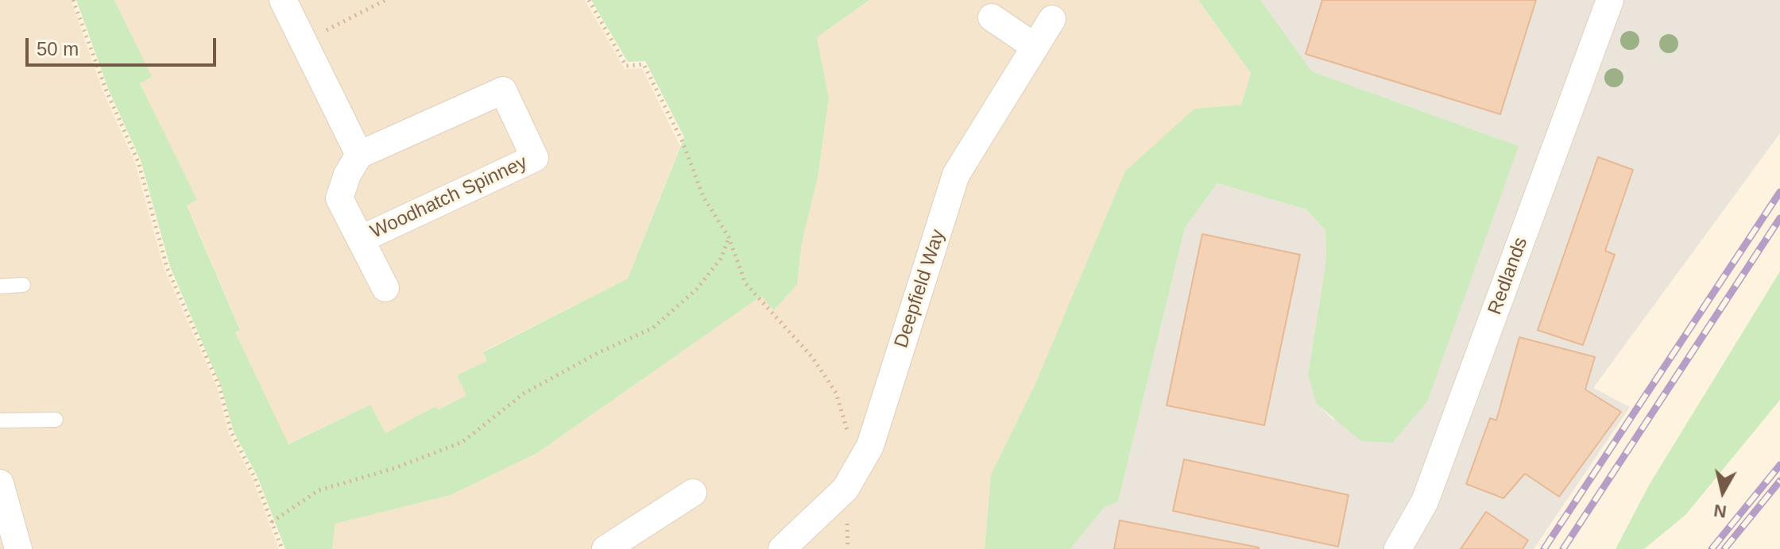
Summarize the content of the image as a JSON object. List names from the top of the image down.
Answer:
{
  "streets": {
    "street": ["Woodhatch Spinney", "Redlands", "Deepfield Way"]
  },
  "scale_bar": "50 m",
  "north": "bottom"
}
